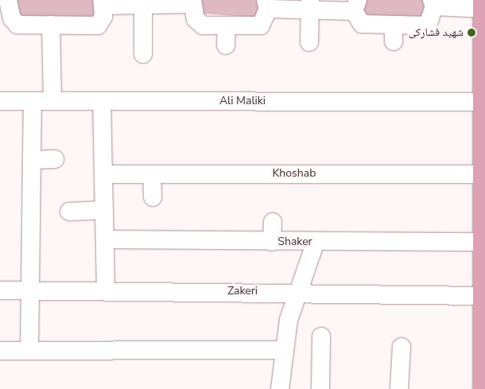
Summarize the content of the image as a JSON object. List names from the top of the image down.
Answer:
{
  "streets": {
    "street": [
      "Ali Maliki",
      "Khoshab",
      "Shaker",
      "Zakeri"
    ]
  },
  "places": ["شهید فشارکی"]
}
